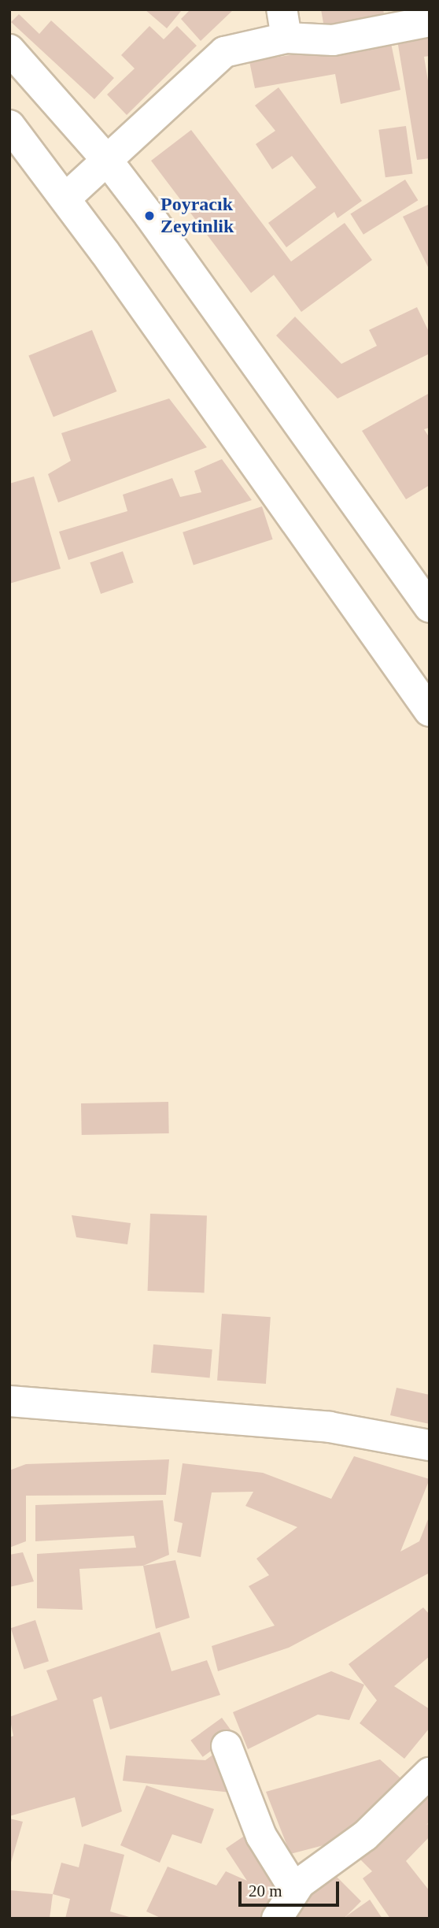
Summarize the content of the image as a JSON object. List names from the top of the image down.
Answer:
{
  "places": ["Poyracık Zeytinlik"],
  "scale_bar": "20 m"
}
